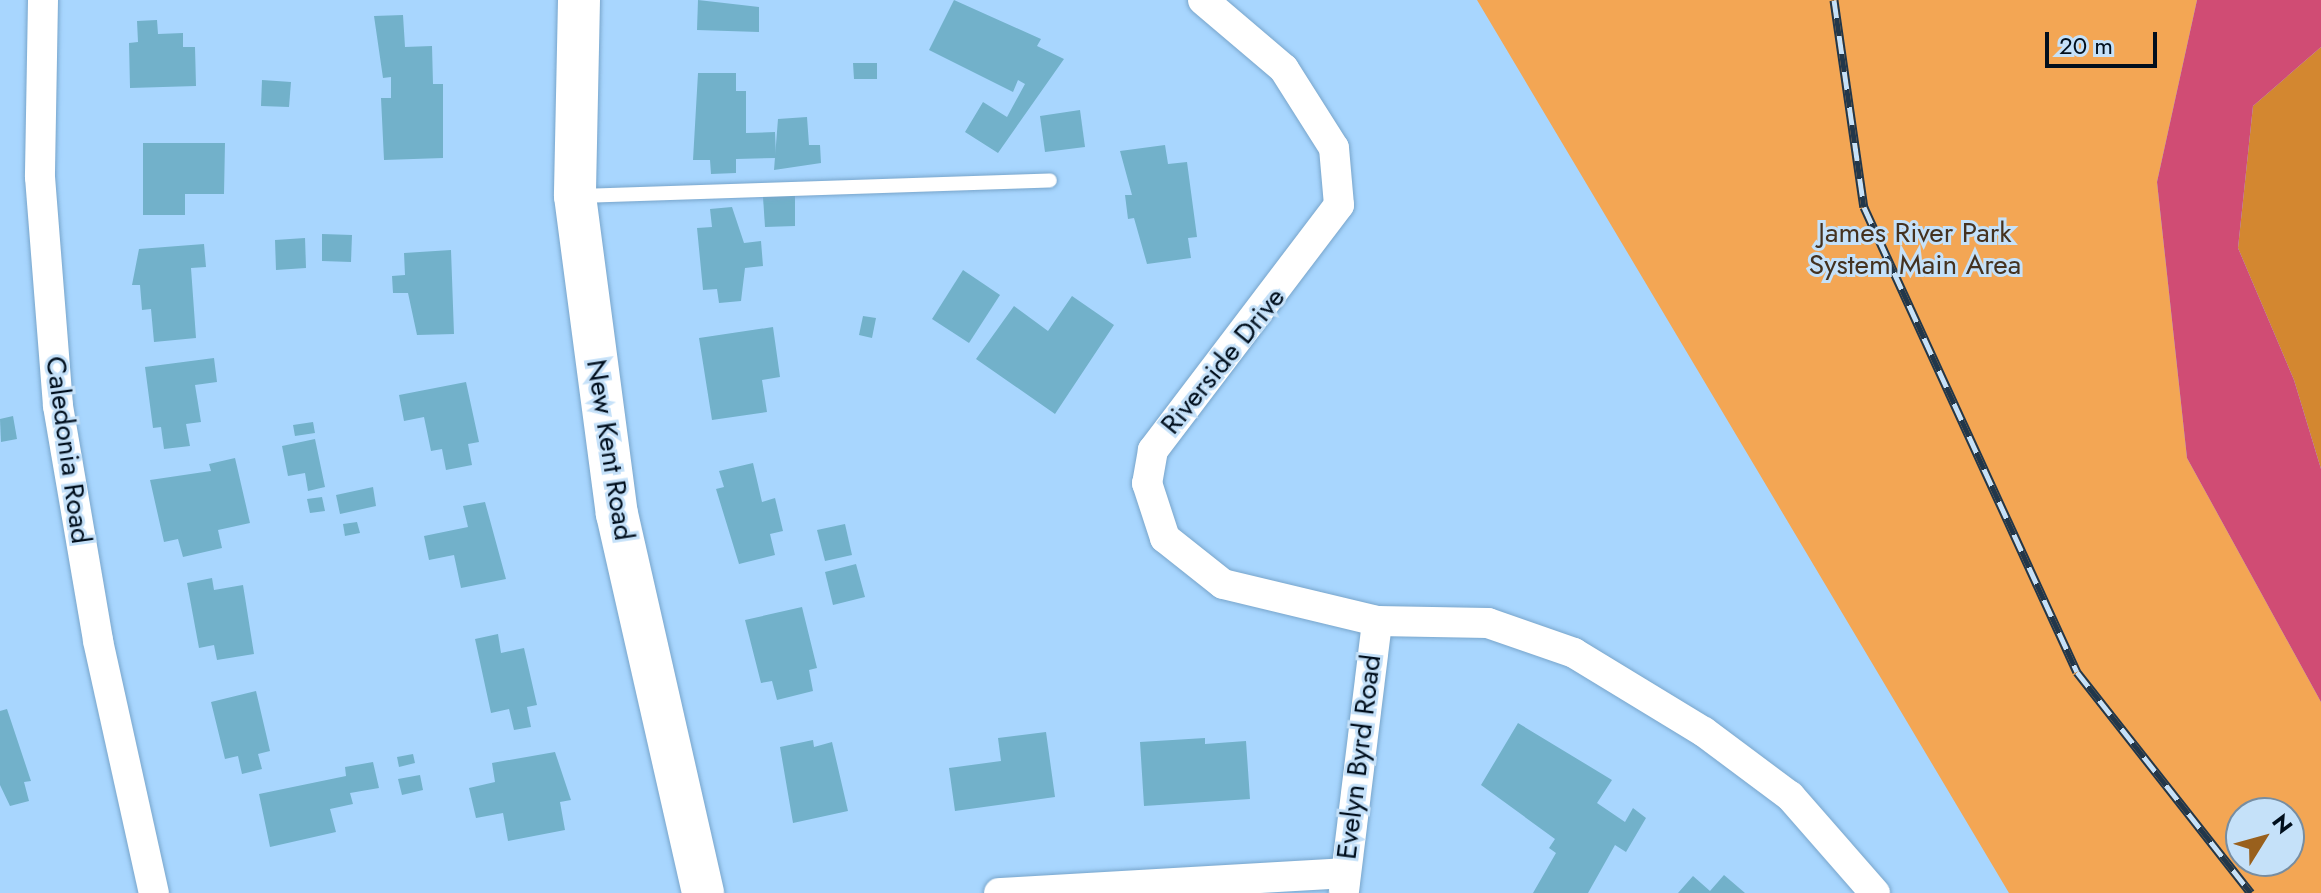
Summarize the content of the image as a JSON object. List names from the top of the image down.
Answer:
{
  "streets": {
    "street": [
      "Riverside Drive",
      "Caledonia Road",
      "New Kent Road",
      "Evelyn Byrd Road"
    ]
  },
  "crossings": [
    ["Riverside Drive", "Evelyn Byrd Road"]
  ],
  "parks": ["James River Park System Main Area"],
  "scale_bar": "20 m",
  "north": "top right"
}
